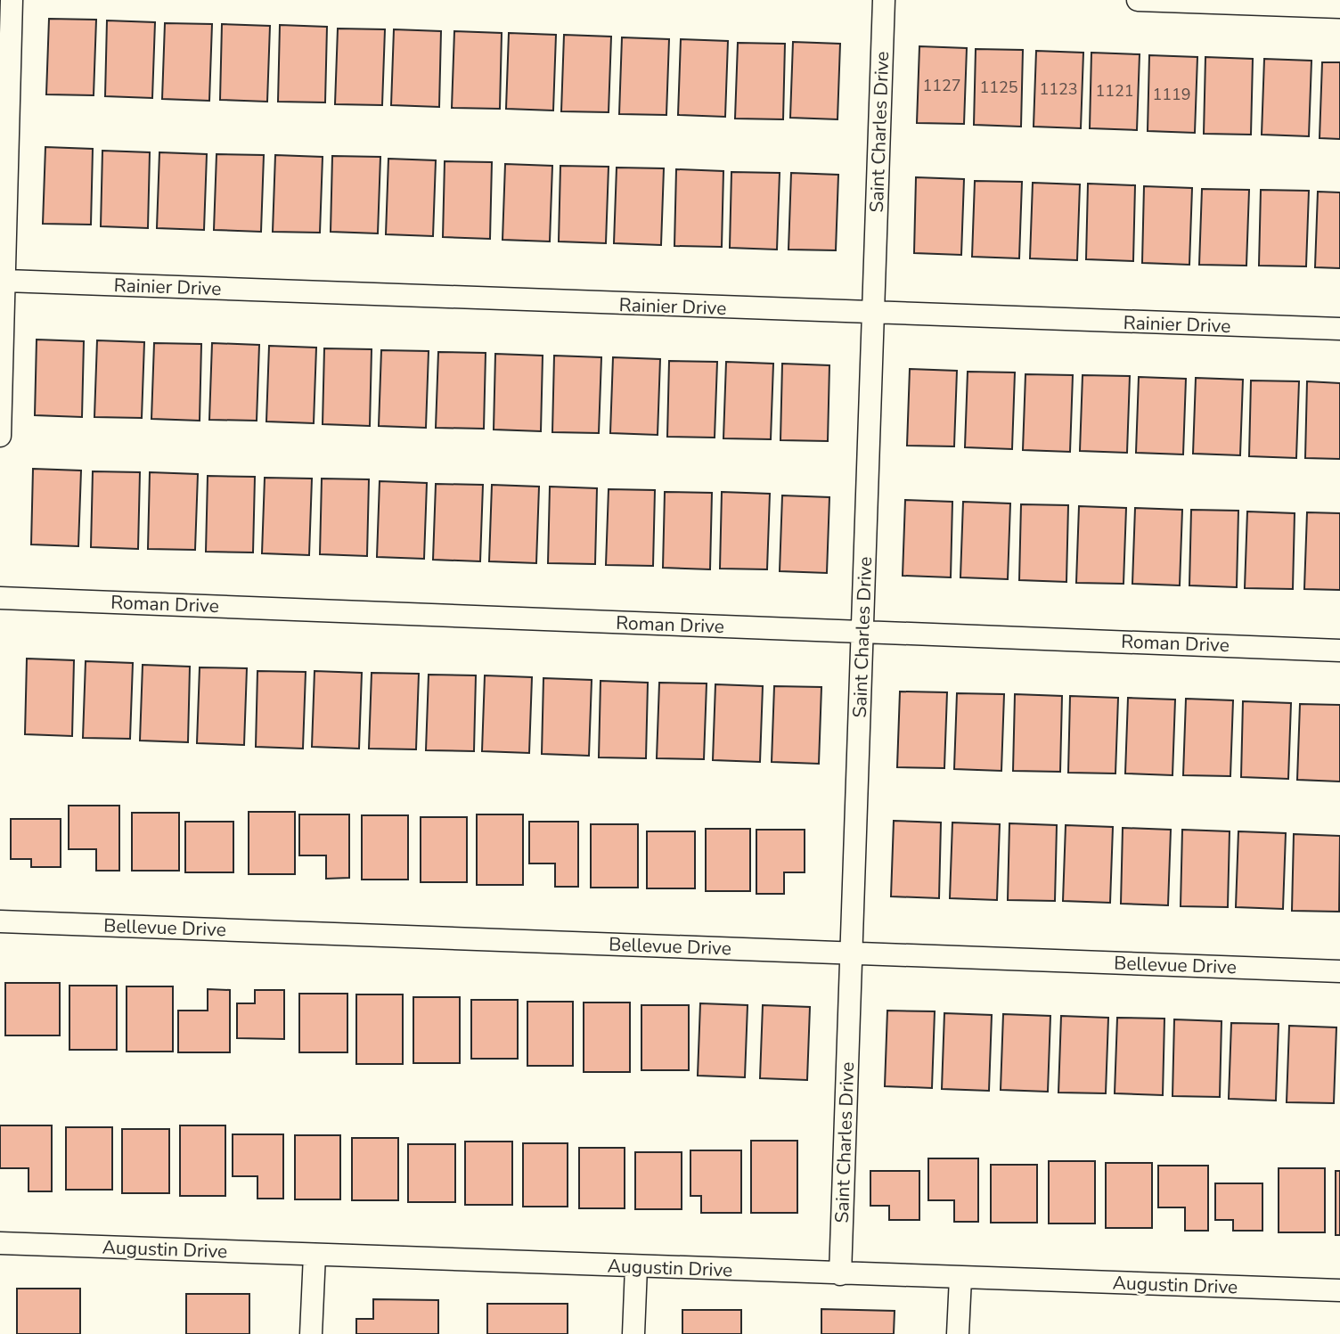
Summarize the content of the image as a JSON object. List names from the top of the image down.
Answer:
{
  "streets": {
    "street": [
      "Saint Charles Drive",
      "Rainier Drive",
      "Roman Drive",
      "Bellevue Drive",
      "Augustin Drive"
    ]
  },
  "crossings": [
    ["Saint Charles Drive", "Rainier Drive"],
    ["Saint Charles Drive", "Roman Drive"],
    ["Saint Charles Drive", "Bellevue Drive"],
    ["Saint Charles Drive", "Augustin Drive"]
  ],
  "house_numbers": [
    "1127",
    "1125",
    "1123",
    "1121",
    "1119"
  ]
}
